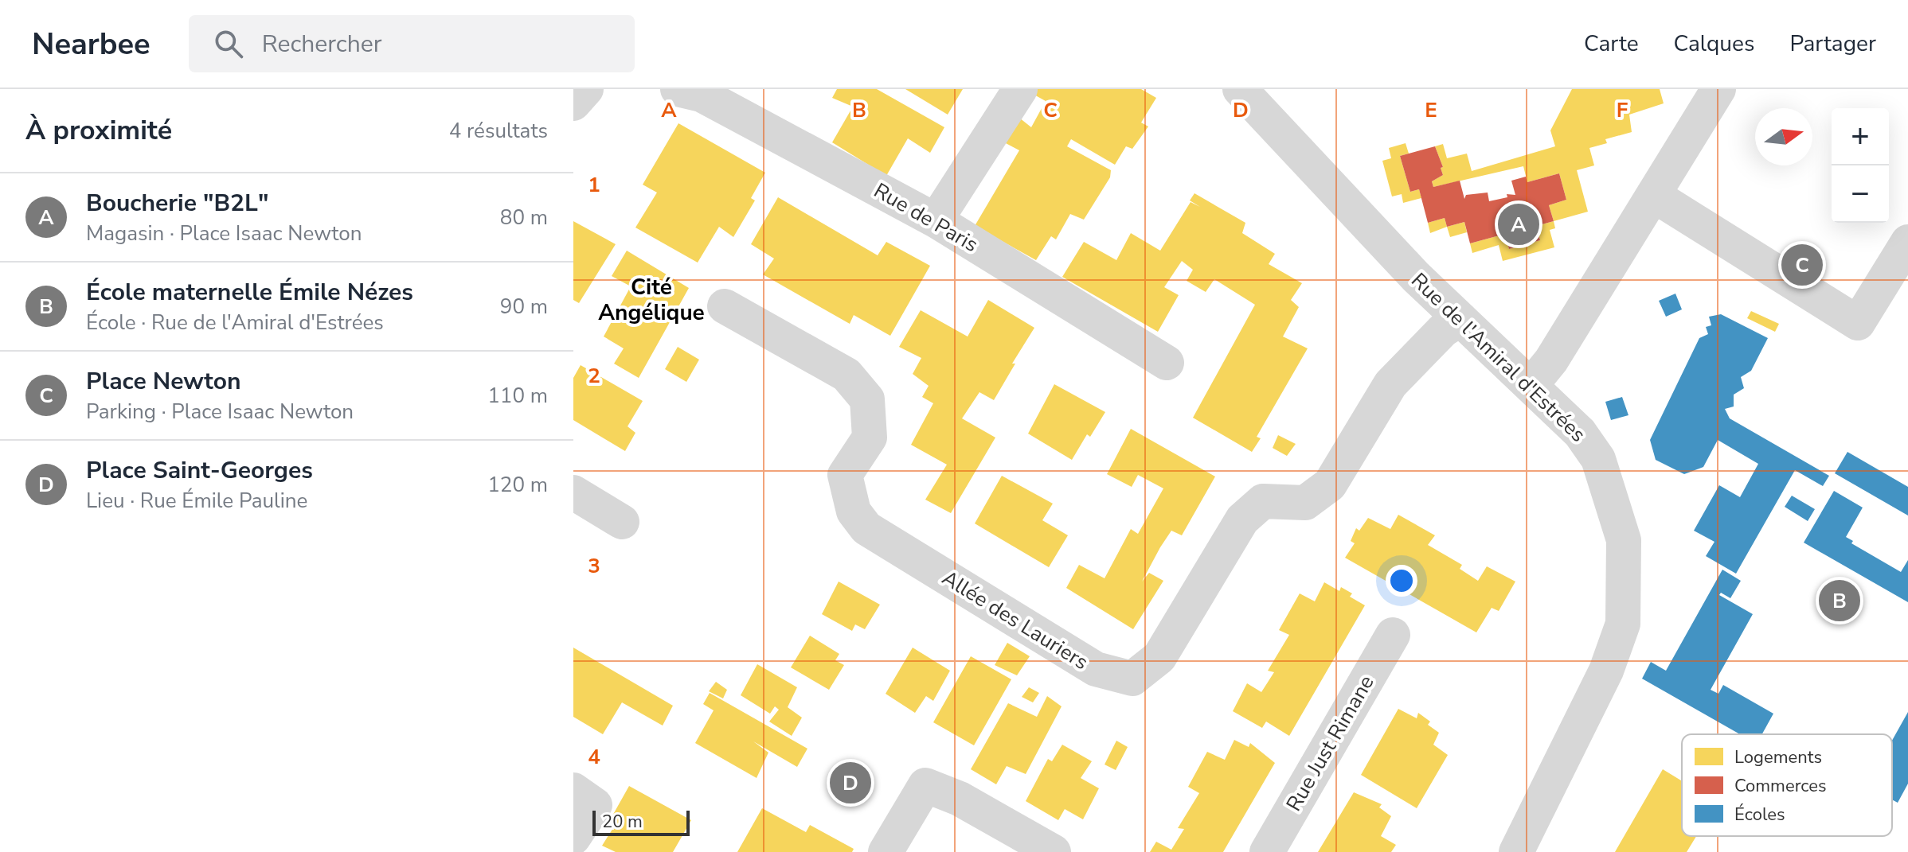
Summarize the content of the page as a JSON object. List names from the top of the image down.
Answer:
{
  "streets": {
    "street": [
      "Rue de Paris",
      "Rue de l'Amiral d'Estrées",
      "Allée des Lauriers",
      "Rue Just Rimane"
    ]
  },
  "crossings": [
    ["Rue de l'Amiral d'Estrées", "Allée des Lauriers"]
  ],
  "districts": ["Cité Angélique"],
  "legend": ["Logements", "Commerces", "Écoles"],
  "scale_bar": "20 m",
  "north": "right",
  "page": {
    "header": "Nearbee",
    "search": "Rechercher",
    "nav": ["Carte", "Calques", "Partager"],
    "heading": ["À proximité", "4 résultats"],
    "map_buttons": ["+", "−"],
    "list": [
      {
        "mark": "A",
        "name": "Boucherie \"B2L\"",
        "note": "Magasin · Place Isaac Newton",
        "value": "80 m"
      },
      {
        "mark": "B",
        "name": "École maternelle Émile Nézes",
        "note": "École · Rue de l'Amiral d'Estrées",
        "value": "90 m"
      },
      {
        "mark": "C",
        "name": "Place Newton",
        "note": "Parking · Place Isaac Newton",
        "value": "110 m"
      },
      {
        "mark": "D",
        "name": "Place Saint-Georges",
        "note": "Lieu · Rue Émile Pauline",
        "value": "120 m"
      }
    ],
    "pins": [
      "A",
      "C",
      "B",
      "D"
    ],
    "scale": "20 m"
  },
  "grid": {
    "columns": [
      "A",
      "B",
      "C",
      "D",
      "E",
      "F"
    ],
    "rows": [
      "1",
      "2",
      "3",
      "4"
    ]
  }
}
